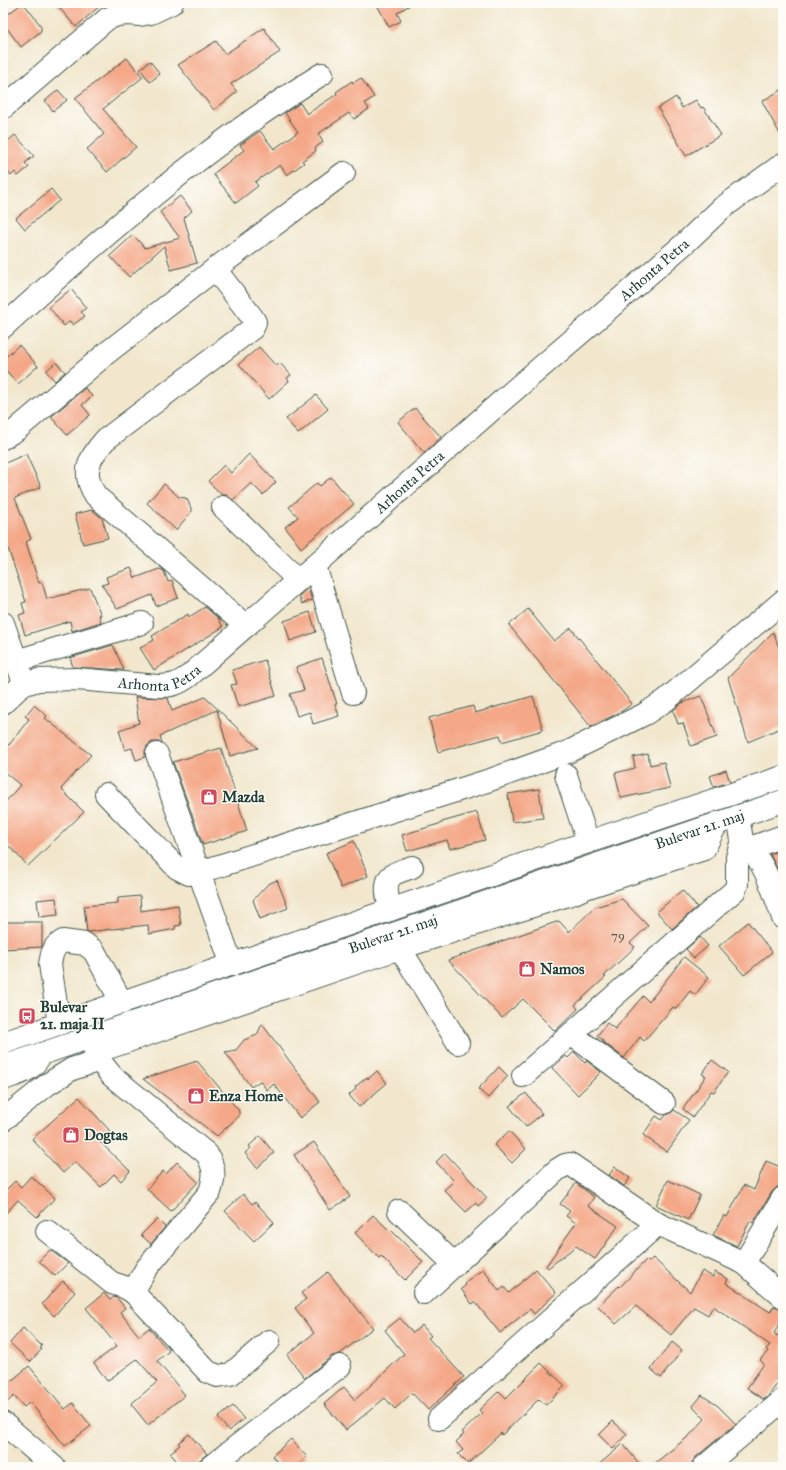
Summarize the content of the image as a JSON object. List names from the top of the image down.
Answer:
{
  "streets": {
    "street": ["Arhonta Petra", "Bulevar 21. maj"]
  },
  "places": {
    "shop": [
      "Mazda",
      "Namos",
      "Enza Home",
      "Dogtas"
    ],
    "bus stop": ["Bulevar 21. maja II"]
  },
  "house_numbers": ["79"]
}
